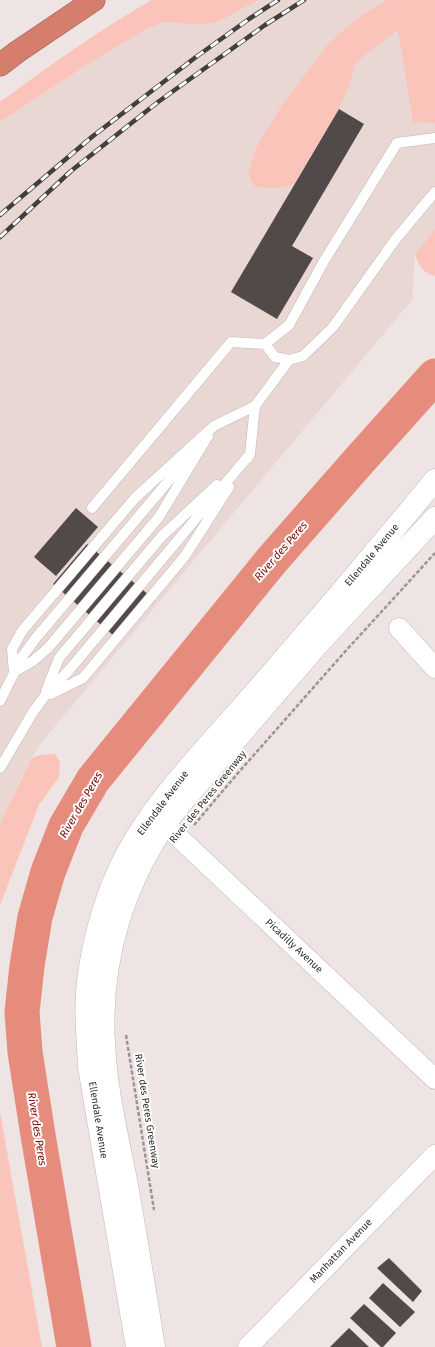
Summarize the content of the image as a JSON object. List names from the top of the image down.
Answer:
{
  "streets": {
    "main road": ["Ellendale Avenue"],
    "street": ["Picadilly Avenue", "Manhattan Avenue"],
    "path": ["River des Peres Greenway"]
  },
  "crossings": [
    ["Ellendale Avenue", "Picadilly Avenue"],
    ["River des Peres Greenway", "Picadilly Avenue"]
  ],
  "water": ["River des Peres"]
}
